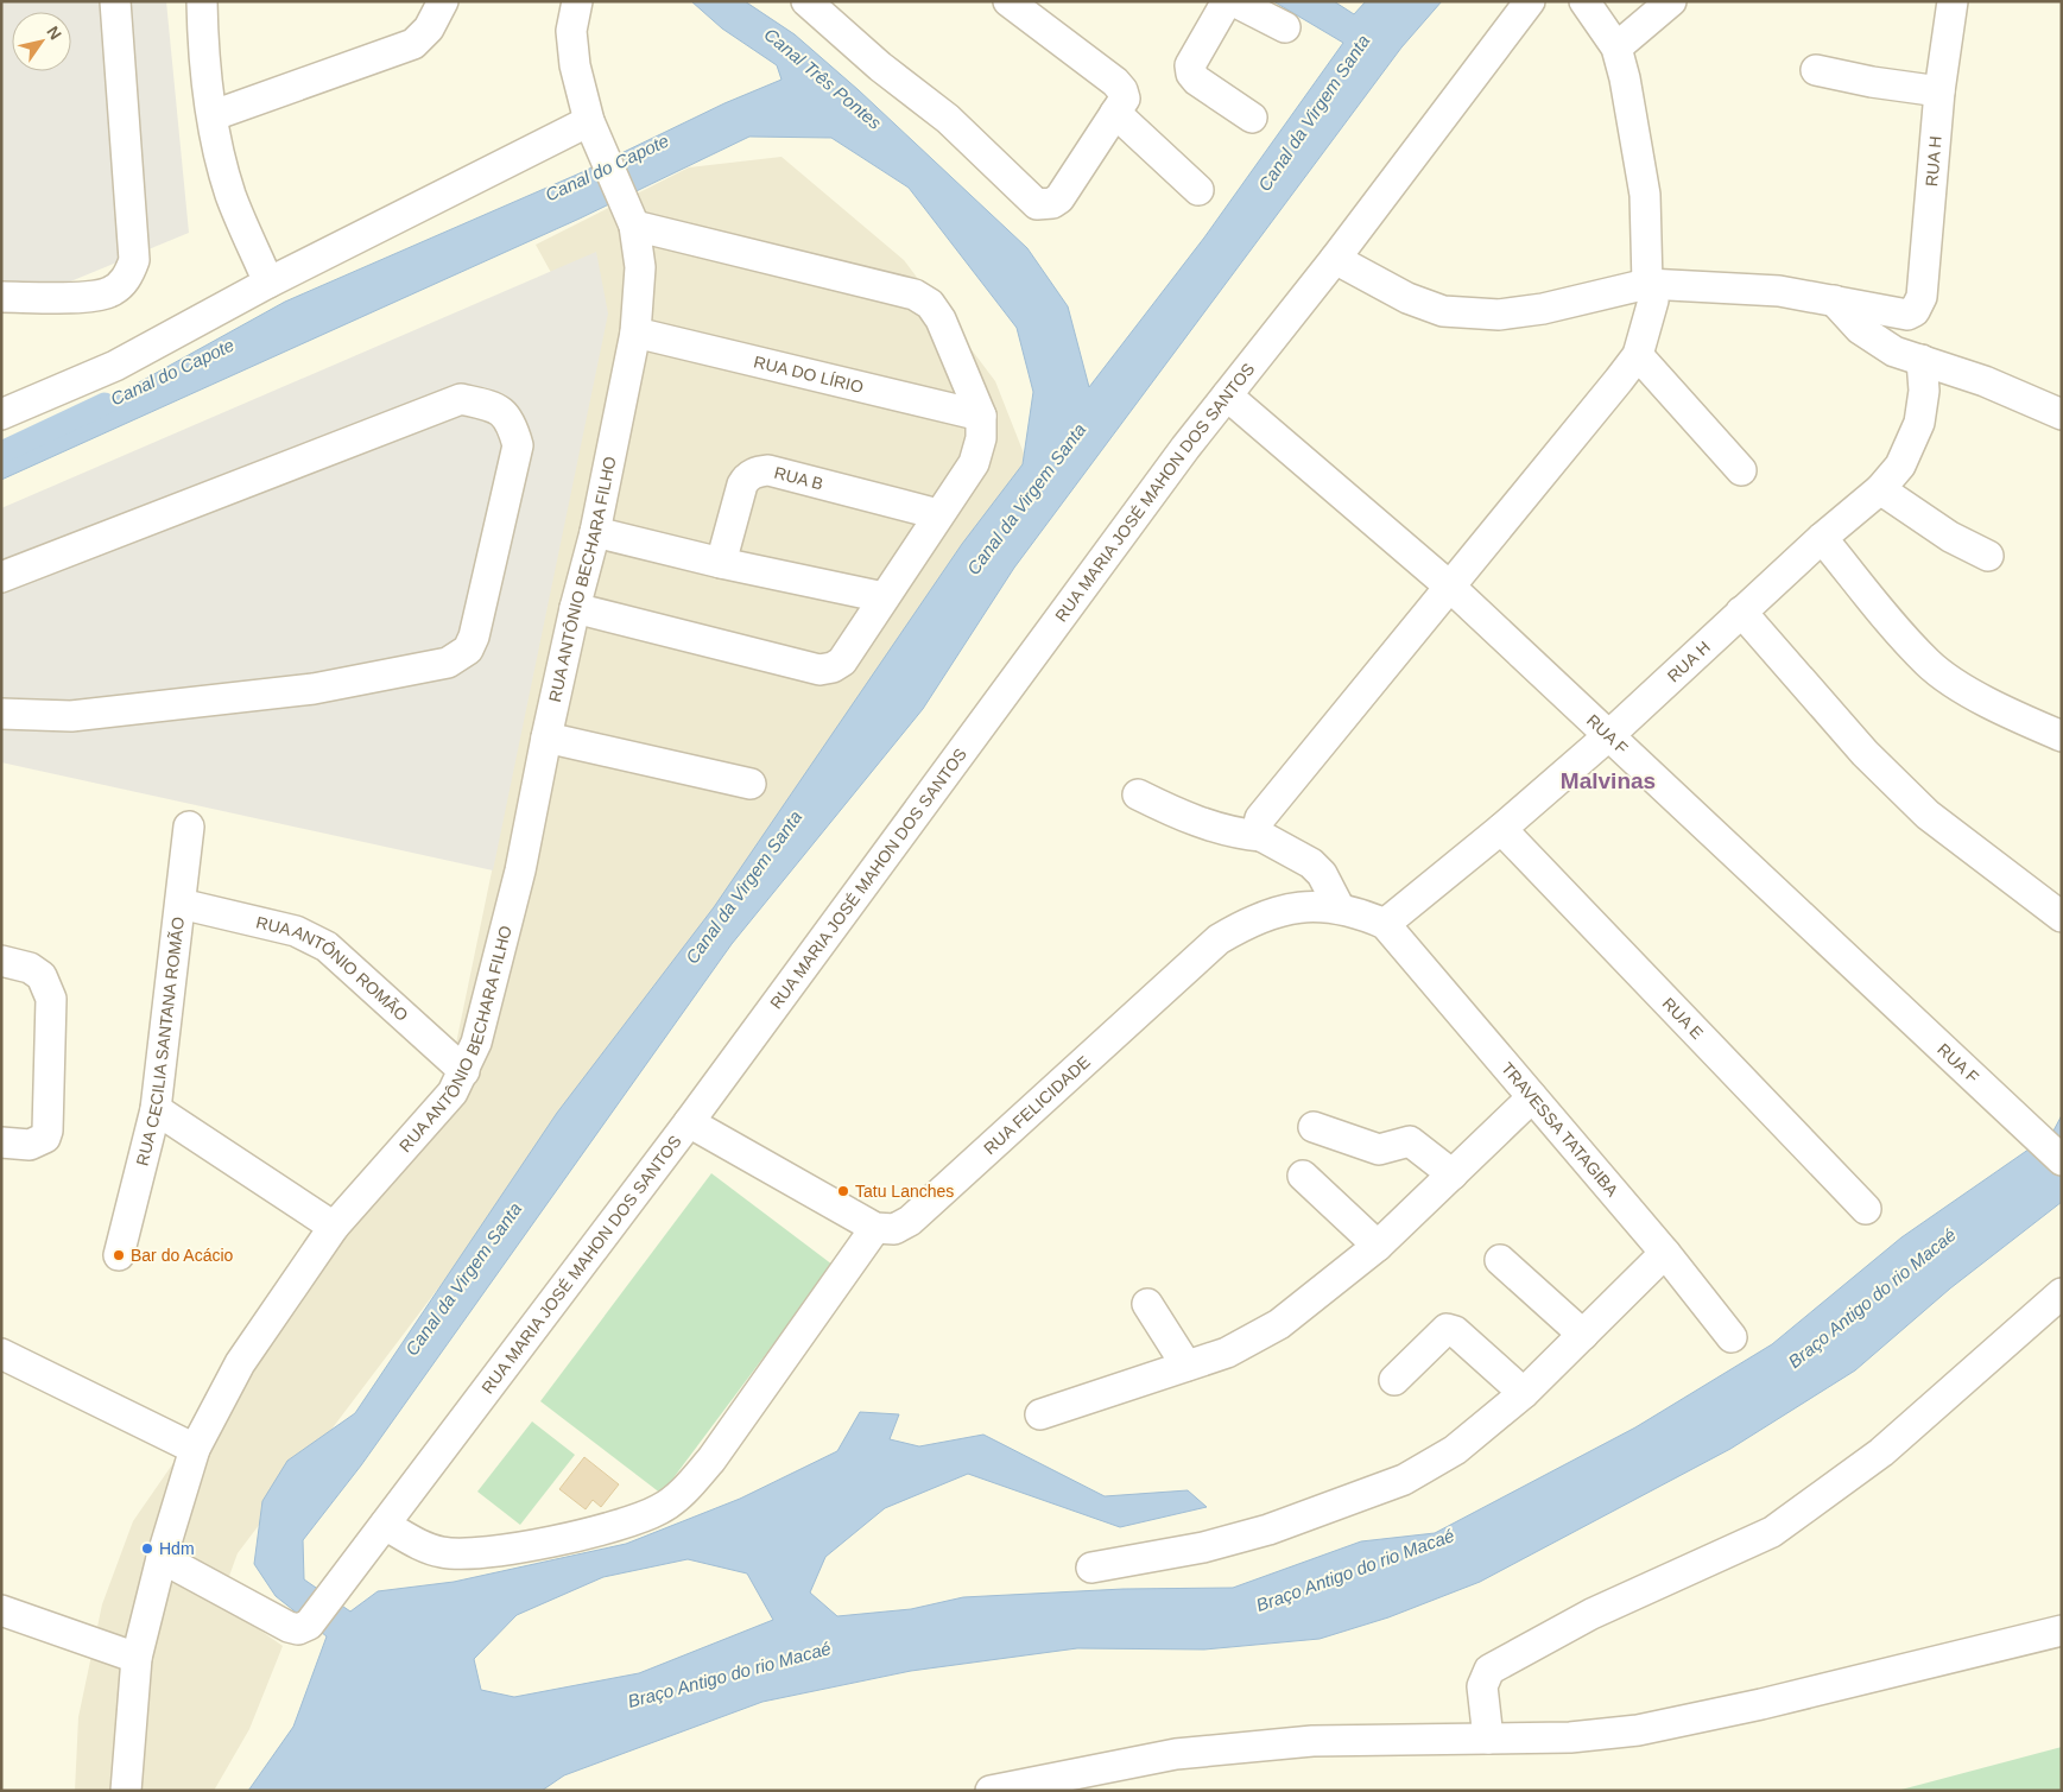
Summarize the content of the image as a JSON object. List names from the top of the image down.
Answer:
{
  "streets": {
    "street": [
      "RUA H",
      "RUA DO LÍRIO",
      "RUA B",
      "RUA MARIA JOSÉ MAHON DOS SANTOS",
      "RUA ANTÔNIO BECHARA FILHO",
      "RUA F",
      "RUA ANTÔNIO ROMÃO",
      "RUA E",
      "RUA CECILIA SANTANA ROMÃO",
      "RUA FELICIDADE",
      "TRAVESSA TATAGIBA"
    ]
  },
  "crossings": [
    ["RUA H", "RUA F"],
    ["RUA H", "RUA E"],
    ["RUA H", "RUA FELICIDADE"],
    ["RUA H", "TRAVESSA TATAGIBA"],
    ["RUA DO LÍRIO", "RUA ANTÔNIO BECHARA FILHO"],
    ["RUA MARIA JOSÉ MAHON DOS SANTOS", "RUA ANTÔNIO BECHARA FILHO"],
    ["RUA MARIA JOSÉ MAHON DOS SANTOS", "RUA F"],
    ["RUA ANTÔNIO BECHARA FILHO", "RUA ANTÔNIO ROMÃO"],
    ["RUA ANTÔNIO ROMÃO", "RUA CECILIA SANTANA ROMÃO"],
    ["RUA FELICIDADE", "TRAVESSA TATAGIBA"]
  ],
  "districts": ["Malvinas"],
  "water": [
    "Canal Três Pontes",
    "Canal da Virgem Santa",
    "Canal do Capote",
    "Braço Antigo do rio Macaé"
  ],
  "places": ["Tatu Lanches", "Bar do Acácio", "Hdm"],
  "north": "top right"
}
